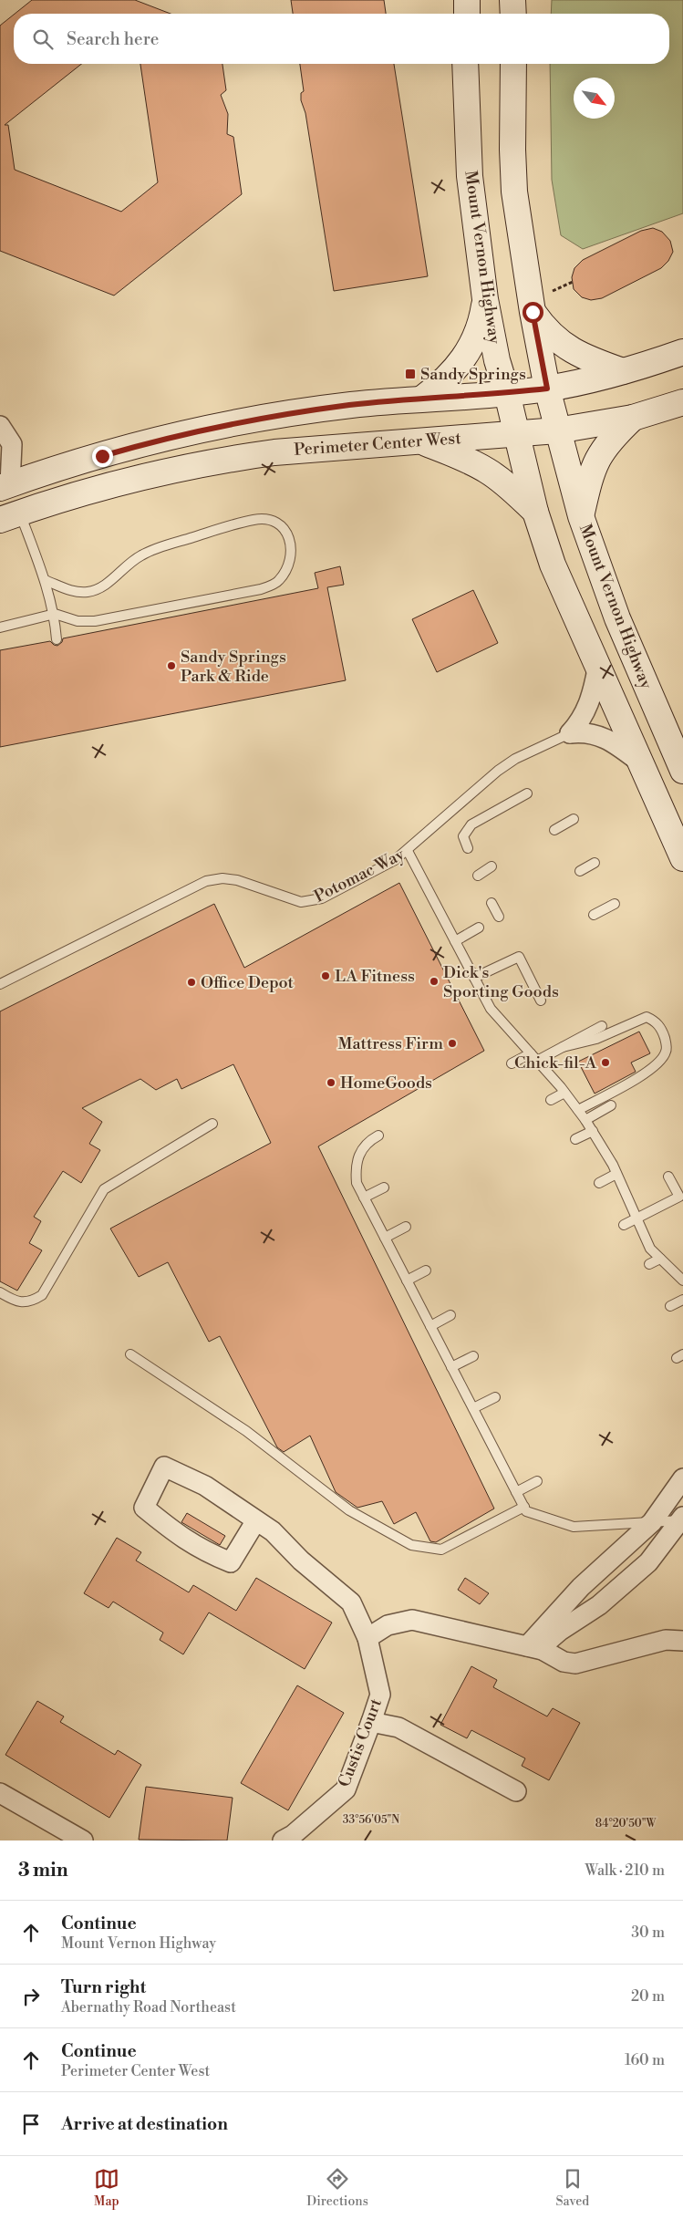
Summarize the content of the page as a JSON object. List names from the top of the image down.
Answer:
{
  "streets": {
    "main road": ["Mount Vernon Highway", "Perimeter Center West"],
    "street": ["Potomac Way", "Custis Court"]
  },
  "crossings": [
    ["Mount Vernon Highway", "Perimeter Center West"],
    ["Mount Vernon Highway", "Potomac Way"]
  ],
  "places": {
    "transit": ["Sandy Springs"],
    "other": [
      "Sandy Springs Park & Ride",
      "LA Fitness",
      "Dick's Sporting Goods",
      "Office Depot",
      "Mattress Firm",
      "Chick-fil-A",
      "HomeGoods"
    ]
  },
  "north": "bottom right",
  "page": {
    "search": "Search here",
    "heading": ["3 min", "Walk · 210 m"],
    "list": [
      ["Continue", "Mount Vernon Highway", "30 m"],
      ["Turn right", "Abernathy Road Northeast", "20 m"],
      ["Continue", "Perimeter Center West", "160 m"],
      "Arrive at destination"
    ],
    "nav": ["Map", "Directions", "Saved"]
  },
  "coordinates": ["33°56'05\"N", "84°20'50\"W"]
}
